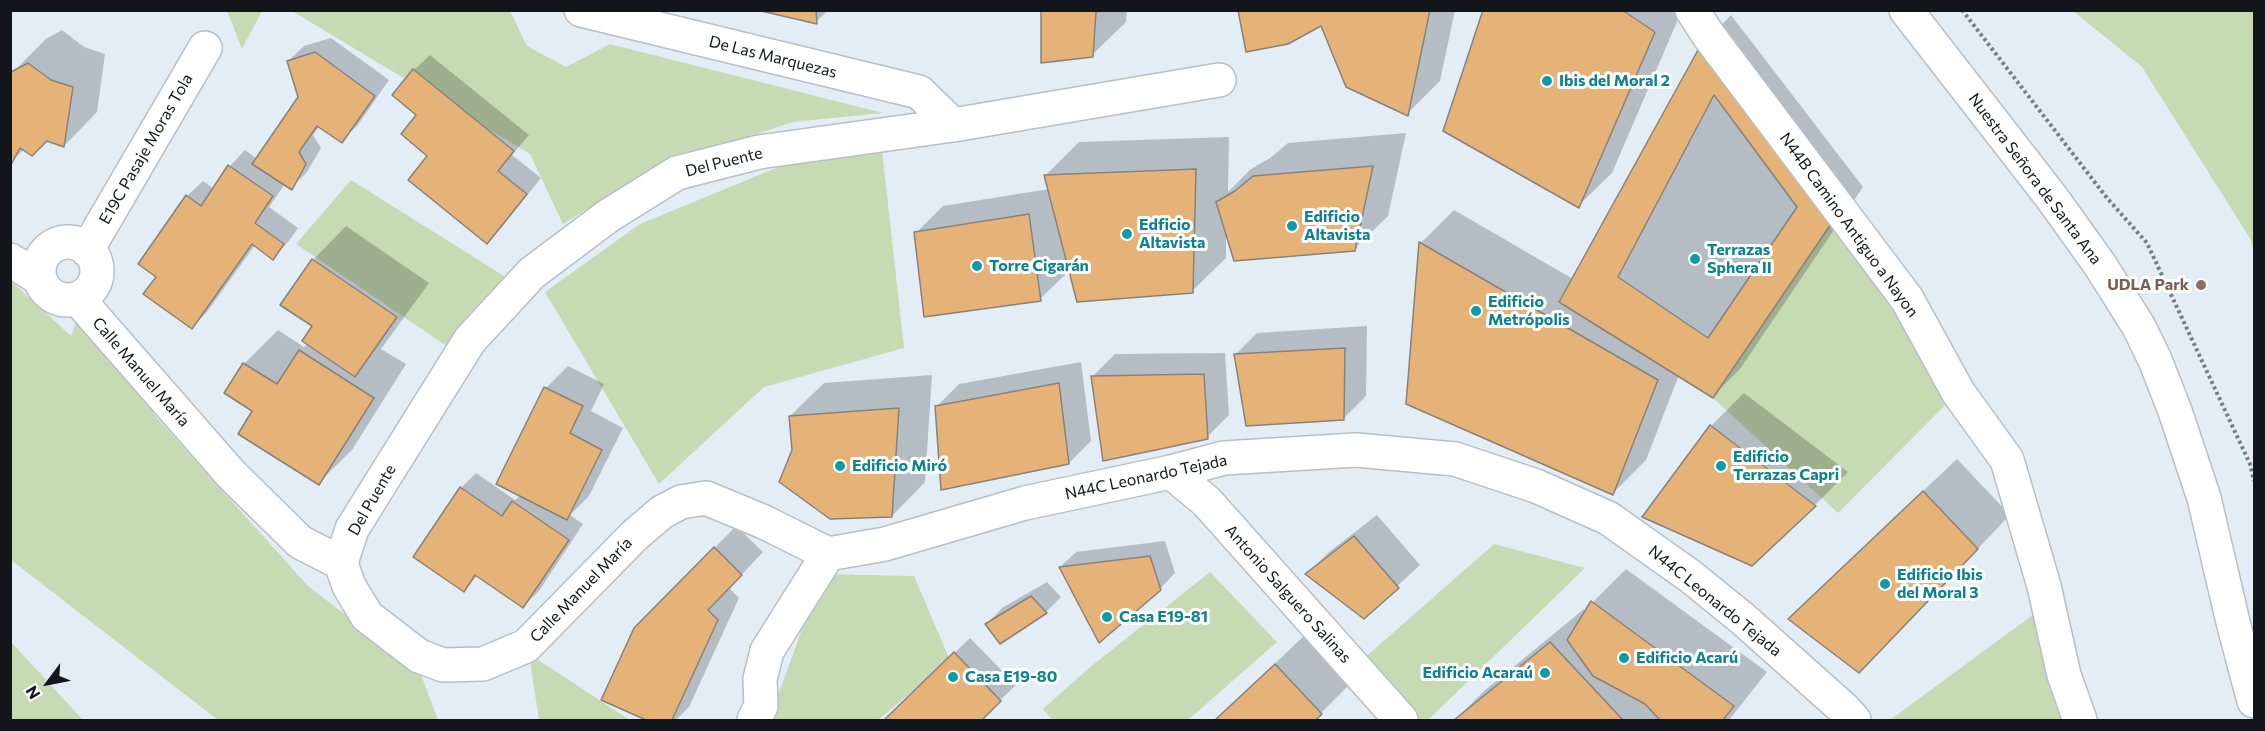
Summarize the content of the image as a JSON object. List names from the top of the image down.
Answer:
{
  "streets": {
    "street": [
      "De Las Marquezas",
      "E19C Pasaje Moras Tola",
      "Del Puente",
      "Nuestra Señora de Santa Ana",
      "N44B Camino Antiguo a Nayon",
      "Calle Manuel María",
      "N44C Leonardo Tejada",
      "Antonio Salguero Salinas"
    ]
  },
  "crossings": [
    ["De Las Marquezas", "Del Puente"],
    ["E19C Pasaje Moras Tola", "Calle Manuel María"],
    ["Del Puente", "Calle Manuel María"],
    ["Calle Manuel María", "N44C Leonardo Tejada"],
    ["N44C Leonardo Tejada", "Antonio Salguero Salinas"]
  ],
  "places": [
    "Ibis del Moral 2",
    "Edificio Altavista",
    "Edficio Altavista",
    "Terrazas Sphera II",
    "Torre Cigarán",
    "UDLA Park",
    "Edificio Metrópolis",
    "Edificio Miró",
    "Edificio Terrazas Capri",
    "Edificio Ibis del Moral 3",
    "Casa E19-81",
    "Edificio Acarú",
    "Edificio Acaraú",
    "Casa E19-80"
  ],
  "north": "bottom left"
}
